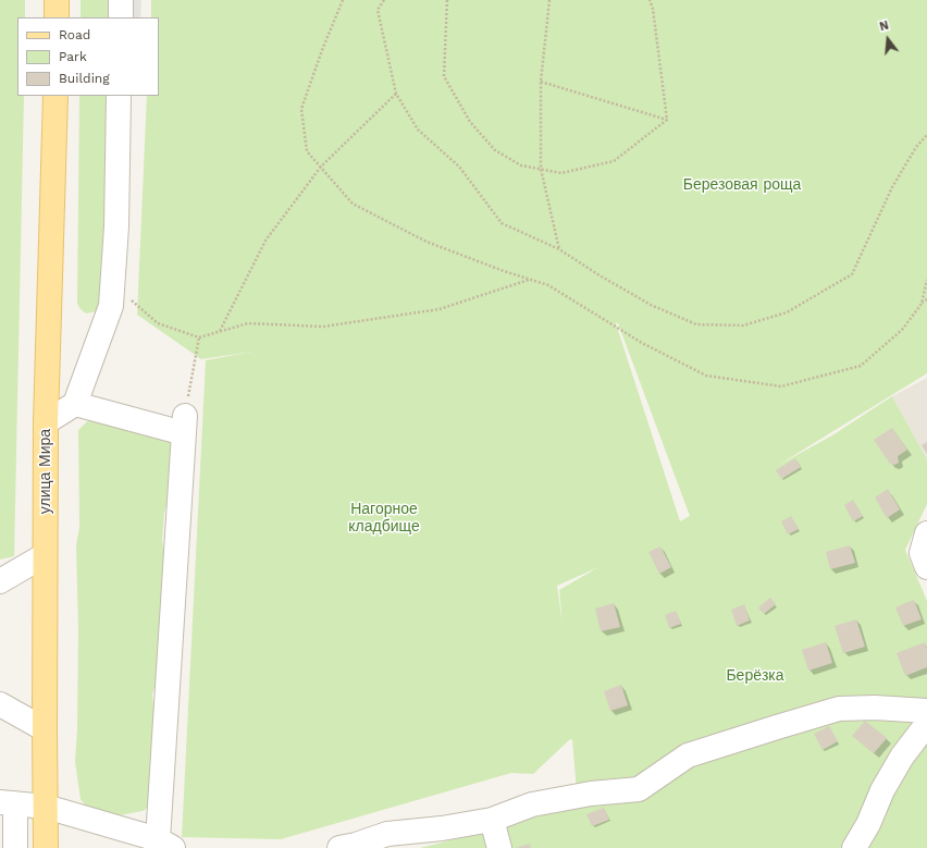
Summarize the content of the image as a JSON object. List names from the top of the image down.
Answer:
{
  "streets": {
    "main road": ["улица Мира"]
  },
  "parks": ["Березовая роща", "Нагорное кладбище", "Берёзка"],
  "legend": ["Road", "Park", "Building"],
  "north": "top"
}
